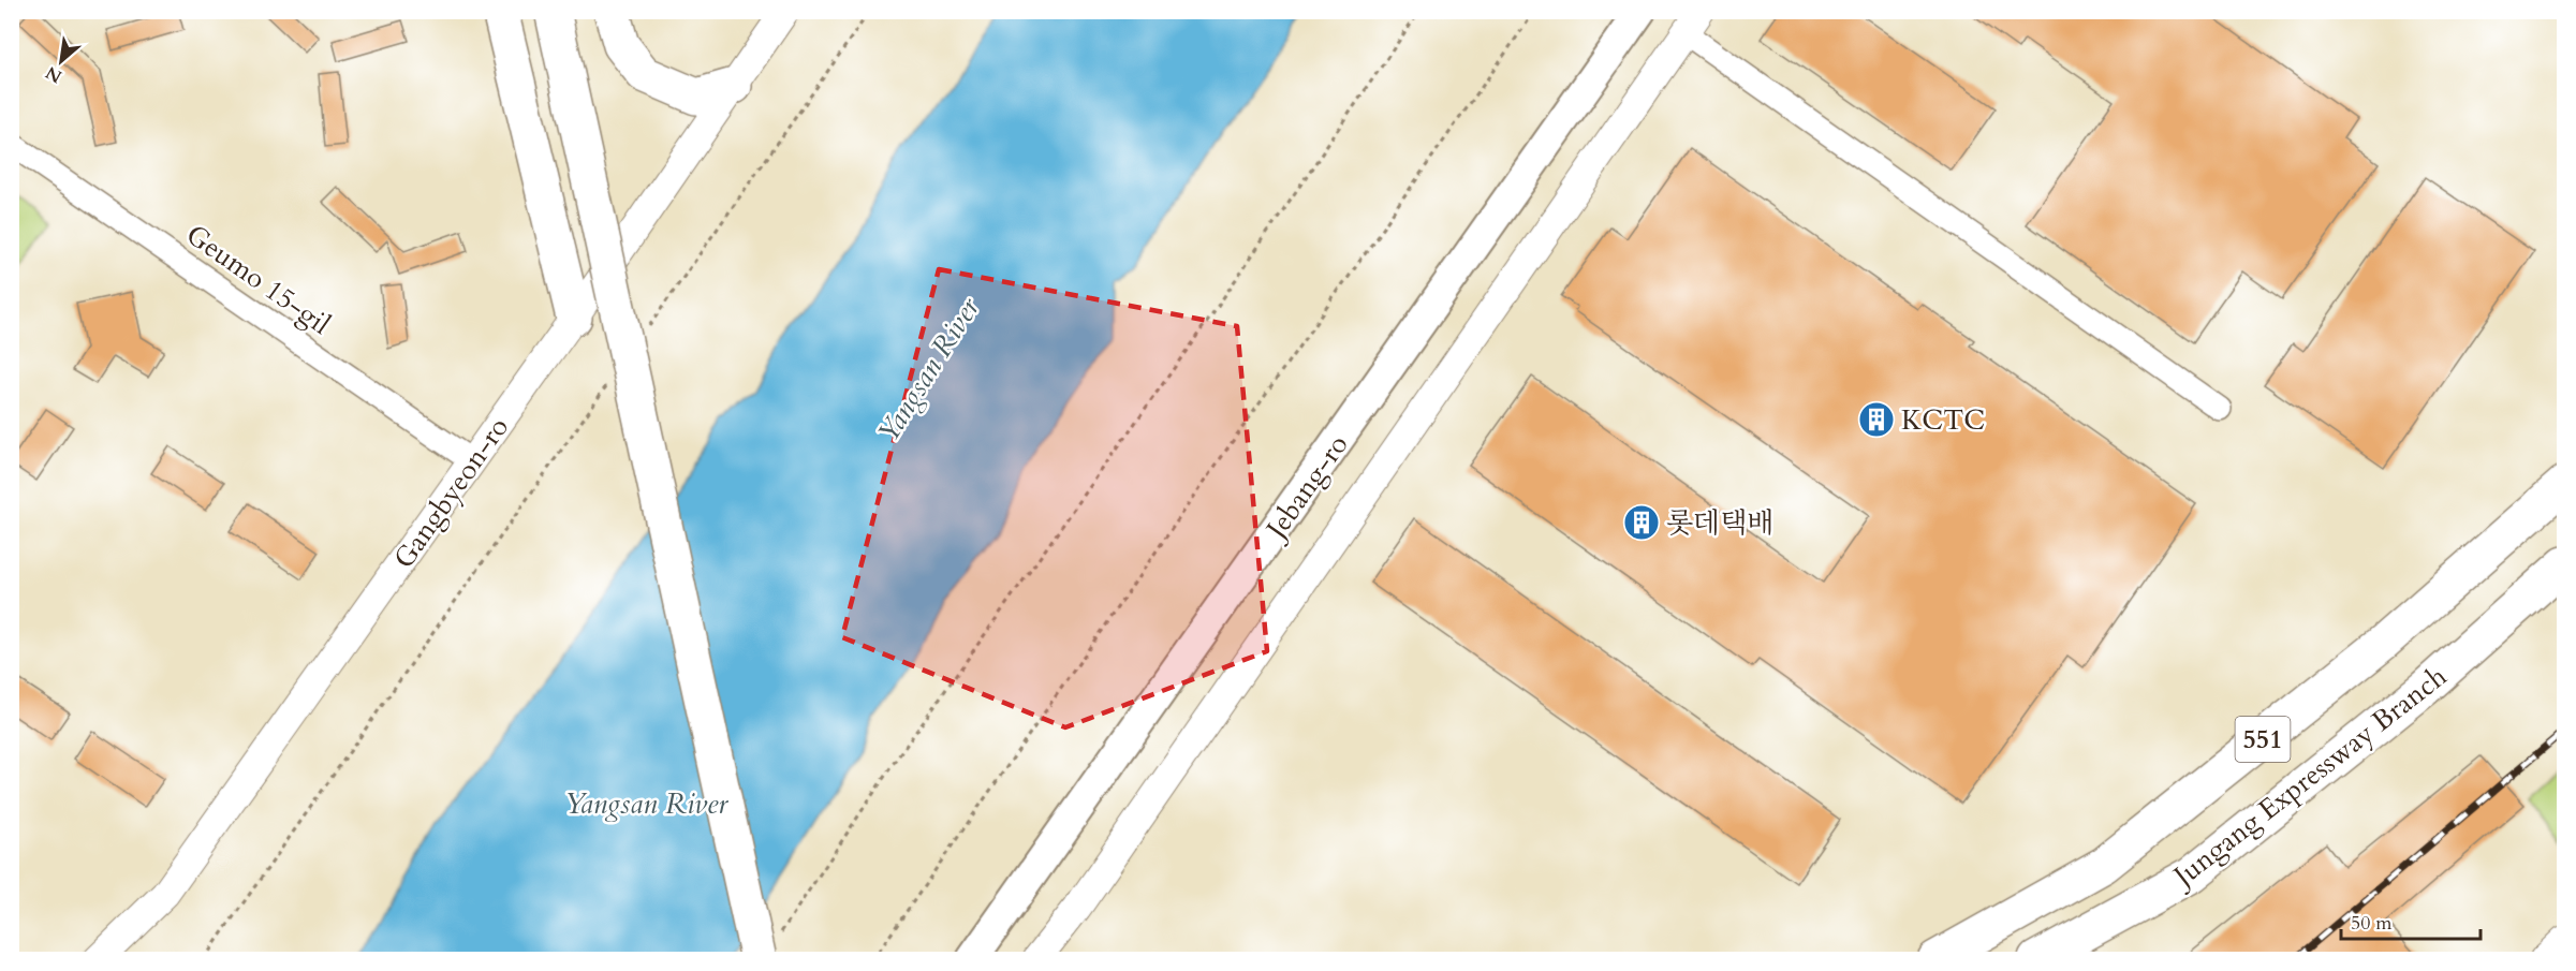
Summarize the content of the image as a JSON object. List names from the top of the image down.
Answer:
{
  "streets": {
    "main road": ["Jebang-ro", "551", "Jungang Expressway Branch"],
    "street": ["Geumo 15-gil", "Gangbyeon-ro"]
  },
  "crossings": [
    ["Geumo 15-gil", "Gangbyeon-ro"]
  ],
  "water": ["Yangsan River"],
  "places": {
    "building": ["KCTC", "롯데택배"]
  },
  "scale_bar": "50 m",
  "north": "bottom left"
}
